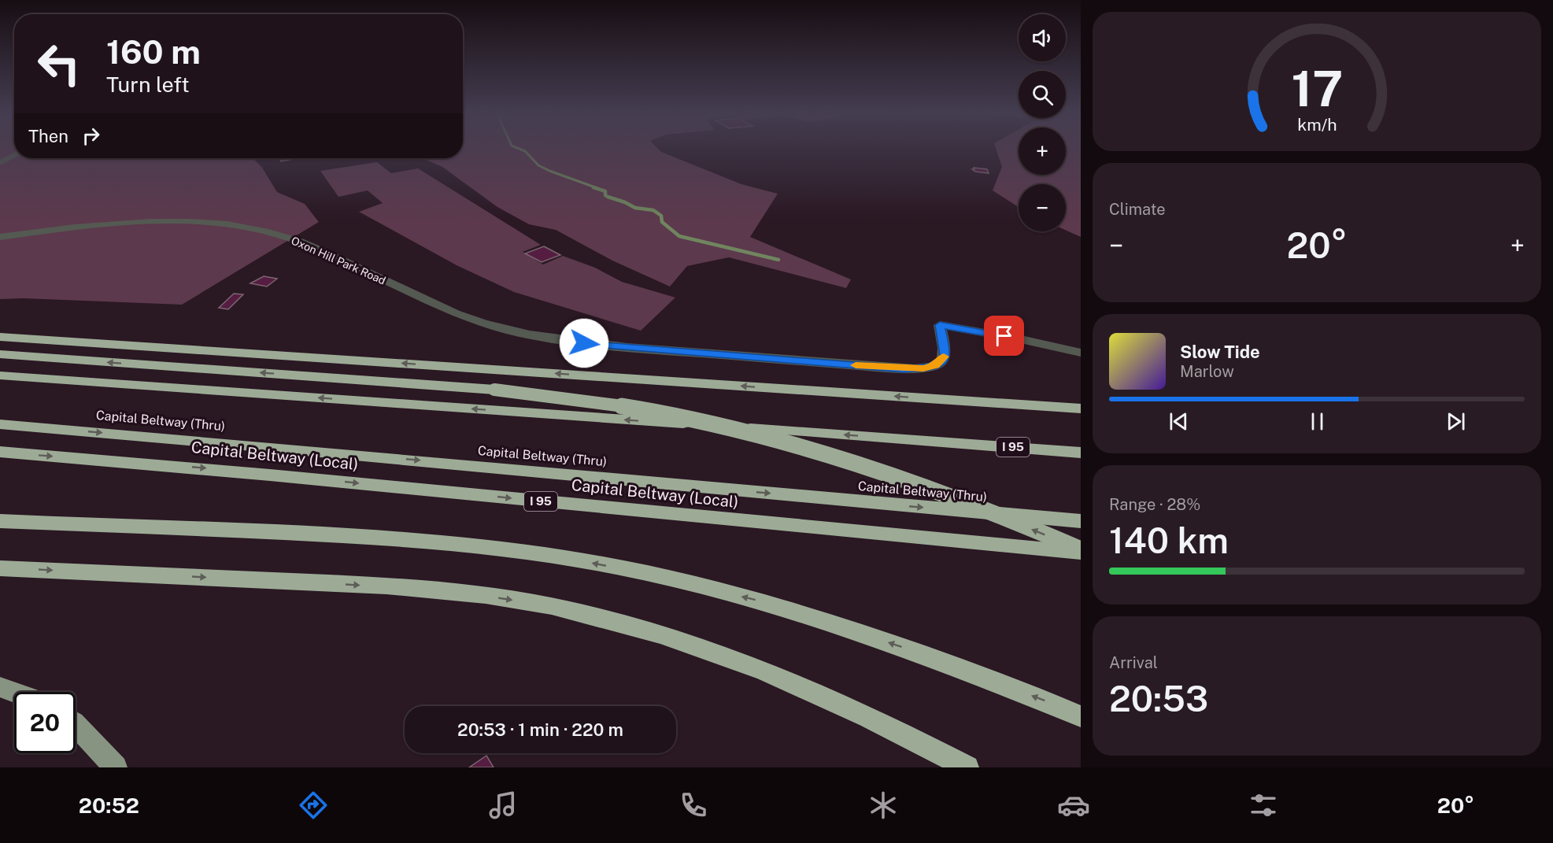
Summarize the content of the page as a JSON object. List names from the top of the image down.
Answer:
{
  "streets": {
    "highway": ["Capital Beltway (Thru)", "I 95", "Capital Beltway (Local)"],
    "lane": ["Oxon Hill Park Road"]
  },
  "page": {
    "map_buttons": ["+", "−"],
    "turn": ["160 m", "Turn left"],
    "then": "Then",
    "tile": [
      "Climate",
      ["Range · 28%", "140 km"],
      ["Arrival", "20:53"]
    ],
    "heat": ["−", "20°", "+"],
    "song": ["Slow Tide", "Marlow"],
    "limit": "20",
    "trip": "20:53 · 1 min · 220 m",
    "tabs": ["20:52", "20°"],
    "gauge": ["17", "km/h"]
  }
}
